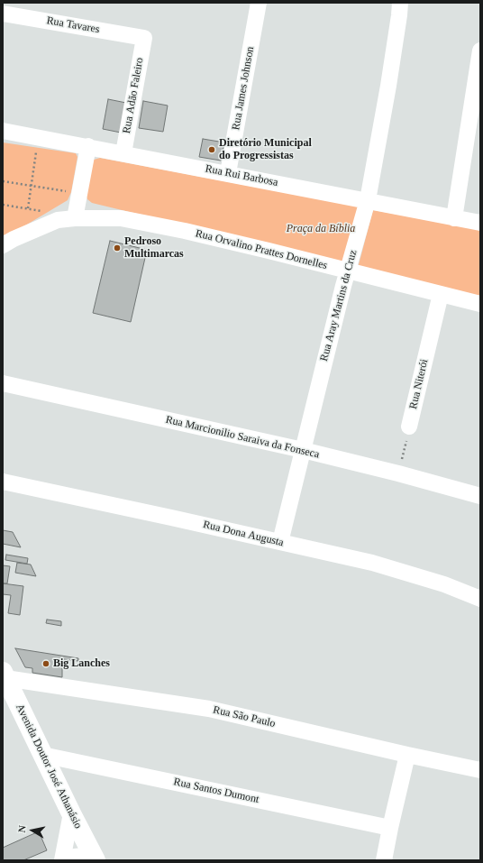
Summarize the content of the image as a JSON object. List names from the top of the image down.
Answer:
{
  "streets": {
    "main road": ["Avenida Doutor José Athanásio"],
    "street": [
      "Rua Tavares",
      "Rua James Johnson",
      "Rua Adão Faleiro",
      "Rua Rui Barbosa",
      "Rua Orvalino Prattes Dornelles",
      "Rua Aray Martins da Cruz",
      "Rua Niterói",
      "Rua Marcionilio Saraiva da Fonseca",
      "Rua Dona Augusta",
      "Rua São Paulo",
      "Rua Santos Dumont"
    ]
  },
  "crossings": [
    ["Rua Tavares", "Rua Adão Faleiro"],
    ["Rua James Johnson", "Rua Rui Barbosa"],
    ["Rua Adão Faleiro", "Rua Rui Barbosa"],
    ["Rua Rui Barbosa", "Rua Aray Martins da Cruz"],
    ["Rua Orvalino Prattes Dornelles", "Rua Aray Martins da Cruz"],
    ["Rua Orvalino Prattes Dornelles", "Rua Niterói"],
    ["Rua Aray Martins da Cruz", "Rua Marcionilio Saraiva da Fonseca"],
    ["Rua Aray Martins da Cruz", "Rua Dona Augusta"],
    ["Rua São Paulo", "Avenida Doutor José Athanásio"],
    ["Avenida Doutor José Athanásio", "Rua Santos Dumont"]
  ],
  "parks": ["Praça da Bíblia"],
  "places": ["Diretório Municipal do Progressistas", "Pedroso Multimarcas", "Big Lanches"],
  "north": "left"
}
